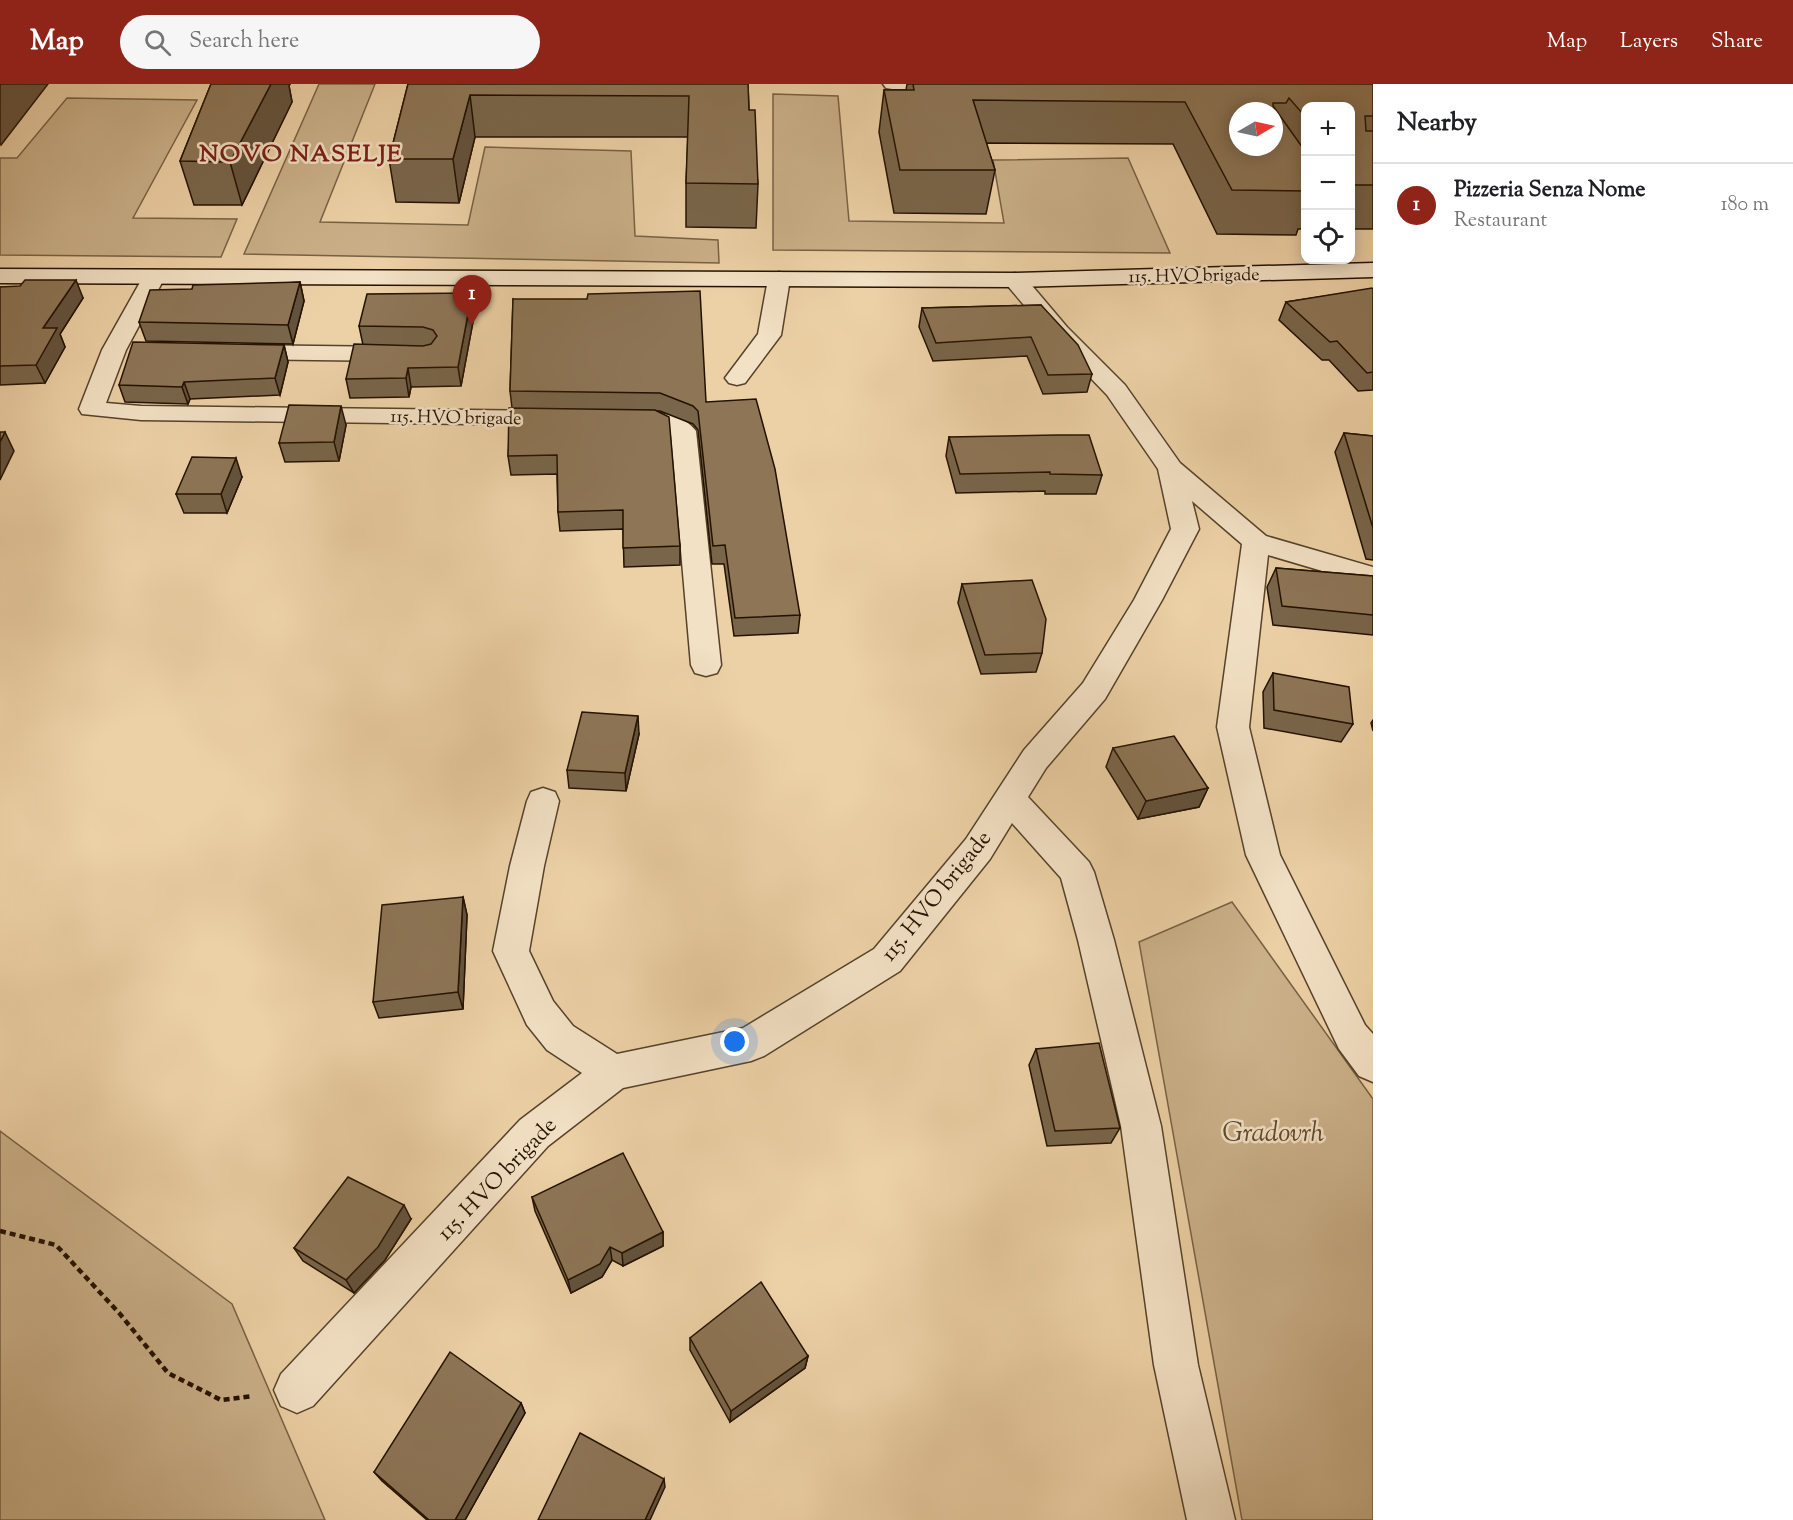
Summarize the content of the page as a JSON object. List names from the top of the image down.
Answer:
{
  "streets": {
    "street": ["115. HVO brigade"]
  },
  "districts": ["NOVO NASELJE"],
  "parks": ["Gradovrh"],
  "north": "right",
  "page": {
    "header": "Map",
    "search": "Search here",
    "nav": ["Map", "Layers", "Share"],
    "heading": "Nearby",
    "map_buttons": ["+", "−"],
    "list": [
      {
        "mark": "1",
        "name": "Pizzeria Senza Nome",
        "note": "Restaurant",
        "value": "180 m"
      }
    ],
    "pins": "1"
  }
}
